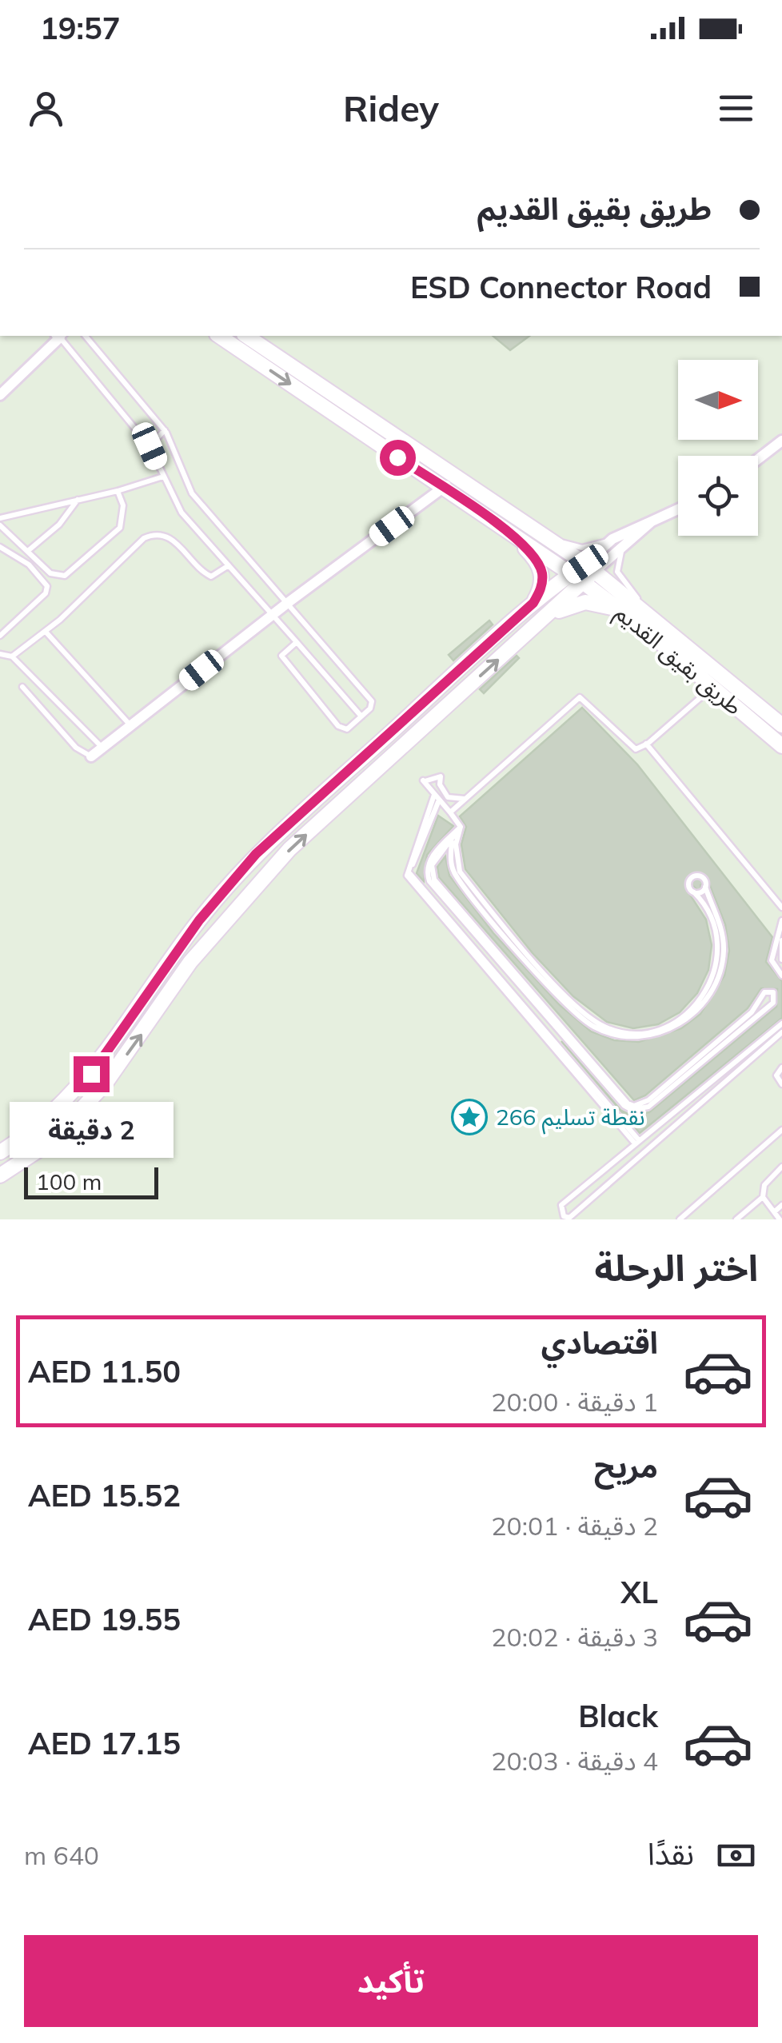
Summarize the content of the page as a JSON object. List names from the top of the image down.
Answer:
{
  "streets": {
    "main road": ["طريق بقيق القديم"]
  },
  "places": {
    "place": ["نقطة تسليم 266"]
  },
  "scale_bar": "100 m",
  "north": "right",
  "page": {
    "status": "19:57",
    "header": "Ridey",
    "banner": ["طريق بقيق القديم", "ESD Connector Road"],
    "bubble": "2 دقيقة",
    "scale": "100 m",
    "heading": "اختر الرحلة",
    "list": [
      {
        "name": "اقتصادي",
        "note": "1 دقيقة · 20:00",
        "value": "AED 11.50"
      },
      {
        "name": "مريح",
        "note": "2 دقيقة · 20:01",
        "value": "AED 15.52"
      },
      {
        "name": "XL",
        "note": "3 دقيقة · 20:02",
        "value": "AED 19.55"
      },
      {
        "name": "Black",
        "note": "4 دقيقة · 20:03",
        "value": "AED 17.15"
      }
    ],
    "pay": ["نقدًا", "640 m"],
    "buttons": "تأكيد"
  }
}
